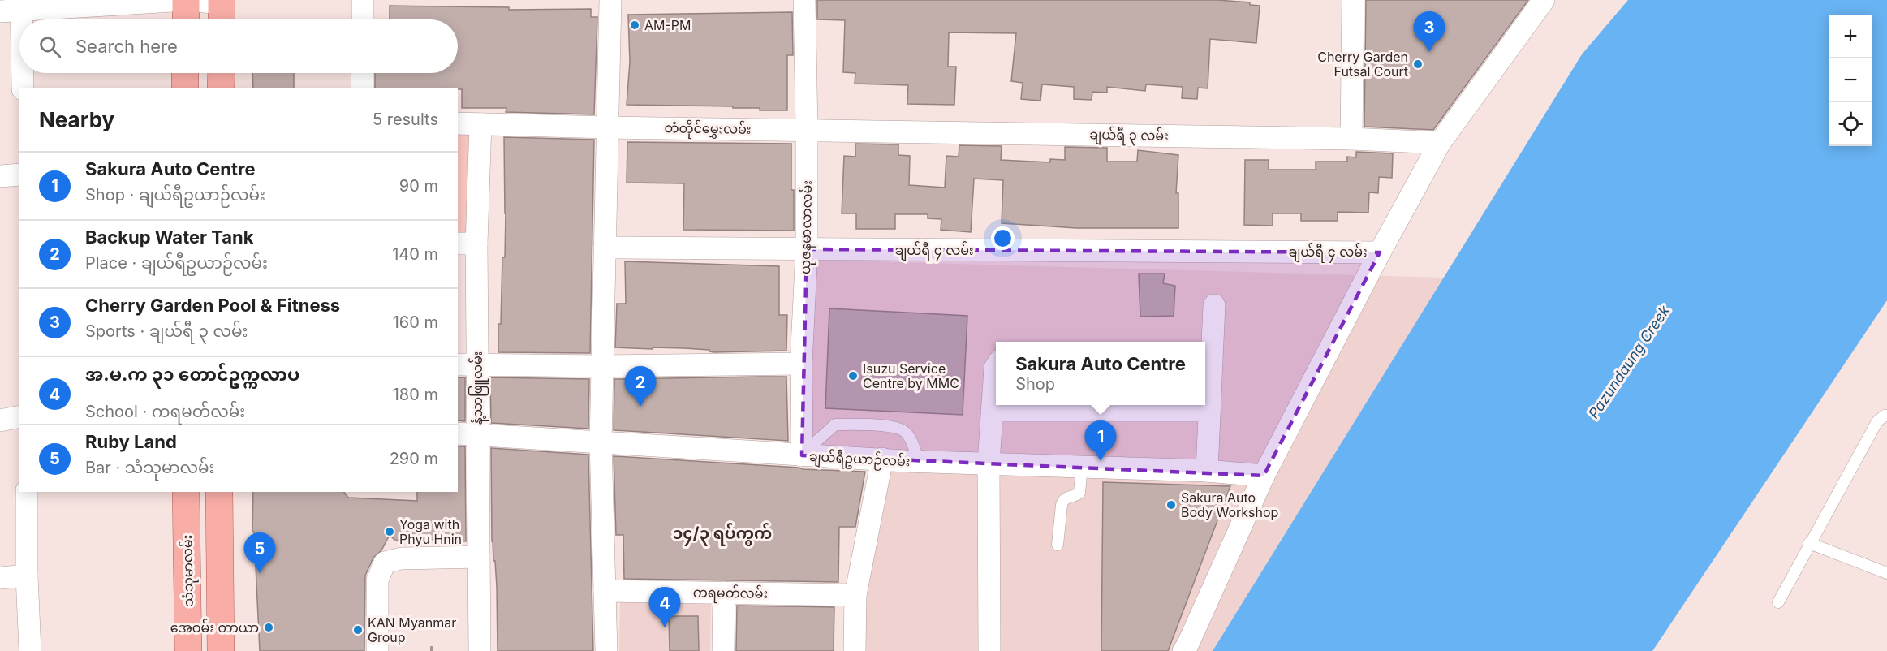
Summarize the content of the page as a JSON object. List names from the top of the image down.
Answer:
{
  "streets": {
    "main road": ["သံသုမာလမ်း"],
    "street": [
      "တံတိုင်မွှေးလမ်း",
      "ချယ်ရီ ၃ လမ်း",
      "ယုဇနမာလာလမ်း",
      "ချယ်ရီ ၄ လမ်း",
      "နံ့သာဖြူလမ်း",
      "ချယ်ရီဥယာဉ်လမ်း",
      "ကရမတ်လမ်း"
    ]
  },
  "crossings": [
    ["တံတိုင်မွှေးလမ်း", "ချယ်ရီ ၃ လမ်း"],
    ["တံတိုင်မွှေးလမ်း", "ယုဇနမာလာလမ်း"],
    ["တံတိုင်မွှေးလမ်း", "နံ့သာဖြူလမ်း"],
    ["ချယ်ရီ ၃ လမ်း", "ယုဇနမာလာလမ်း"],
    ["ယုဇနမာလာလမ်း", "ချယ်ရီ ၄ လမ်း"],
    ["ယုဇနမာလာလမ်း", "ချယ်ရီဥယာဉ်လမ်း"],
    ["နံ့သာဖြူလမ်း", "ချယ်ရီဥယာဉ်လမ်း"]
  ],
  "districts": ["၁၄/၃ ရပ်ကွက်"],
  "water": ["Pazundaung Creek"],
  "places": [
    "AM-PM",
    "Cherry Garden Futsal Court",
    "Isuzu Service Centre by MMC",
    "Sakura Auto Body Workshop",
    "Yoga with Phyu Hnin",
    "အေဝမ်း တာယာ",
    "KAN Myanmar Group"
  ],
  "page": {
    "pins": [
      "3",
      "2",
      "1",
      "5",
      "4"
    ],
    "map_buttons": ["+", "−"],
    "search": "Search here",
    "heading": ["Nearby", "5 results"],
    "list": [
      {
        "mark": "1",
        "name": "Sakura Auto Centre",
        "note": "Shop · ချယ်ရီဥယာဉ်လမ်း",
        "value": "90 m"
      },
      {
        "mark": "2",
        "name": "Backup Water Tank",
        "note": "Place · ချယ်ရီဥယာဉ်လမ်း",
        "value": "140 m"
      },
      {
        "mark": "3",
        "name": "Cherry Garden Pool & Fitness",
        "note": "Sports · ချယ်ရီ ၃ လမ်း",
        "value": "160 m"
      },
      {
        "mark": "4",
        "name": "အ.မ.က ၃၁ တောင်ဥက္ကလာပ",
        "note": "School · ကရမတ်လမ်း",
        "value": "180 m"
      },
      {
        "mark": "5",
        "name": "Ruby Land",
        "note": "Bar · သံသုမာလမ်း",
        "value": "290 m"
      }
    ],
    "popup": ["Sakura Auto Centre", "Shop"]
  }
}
